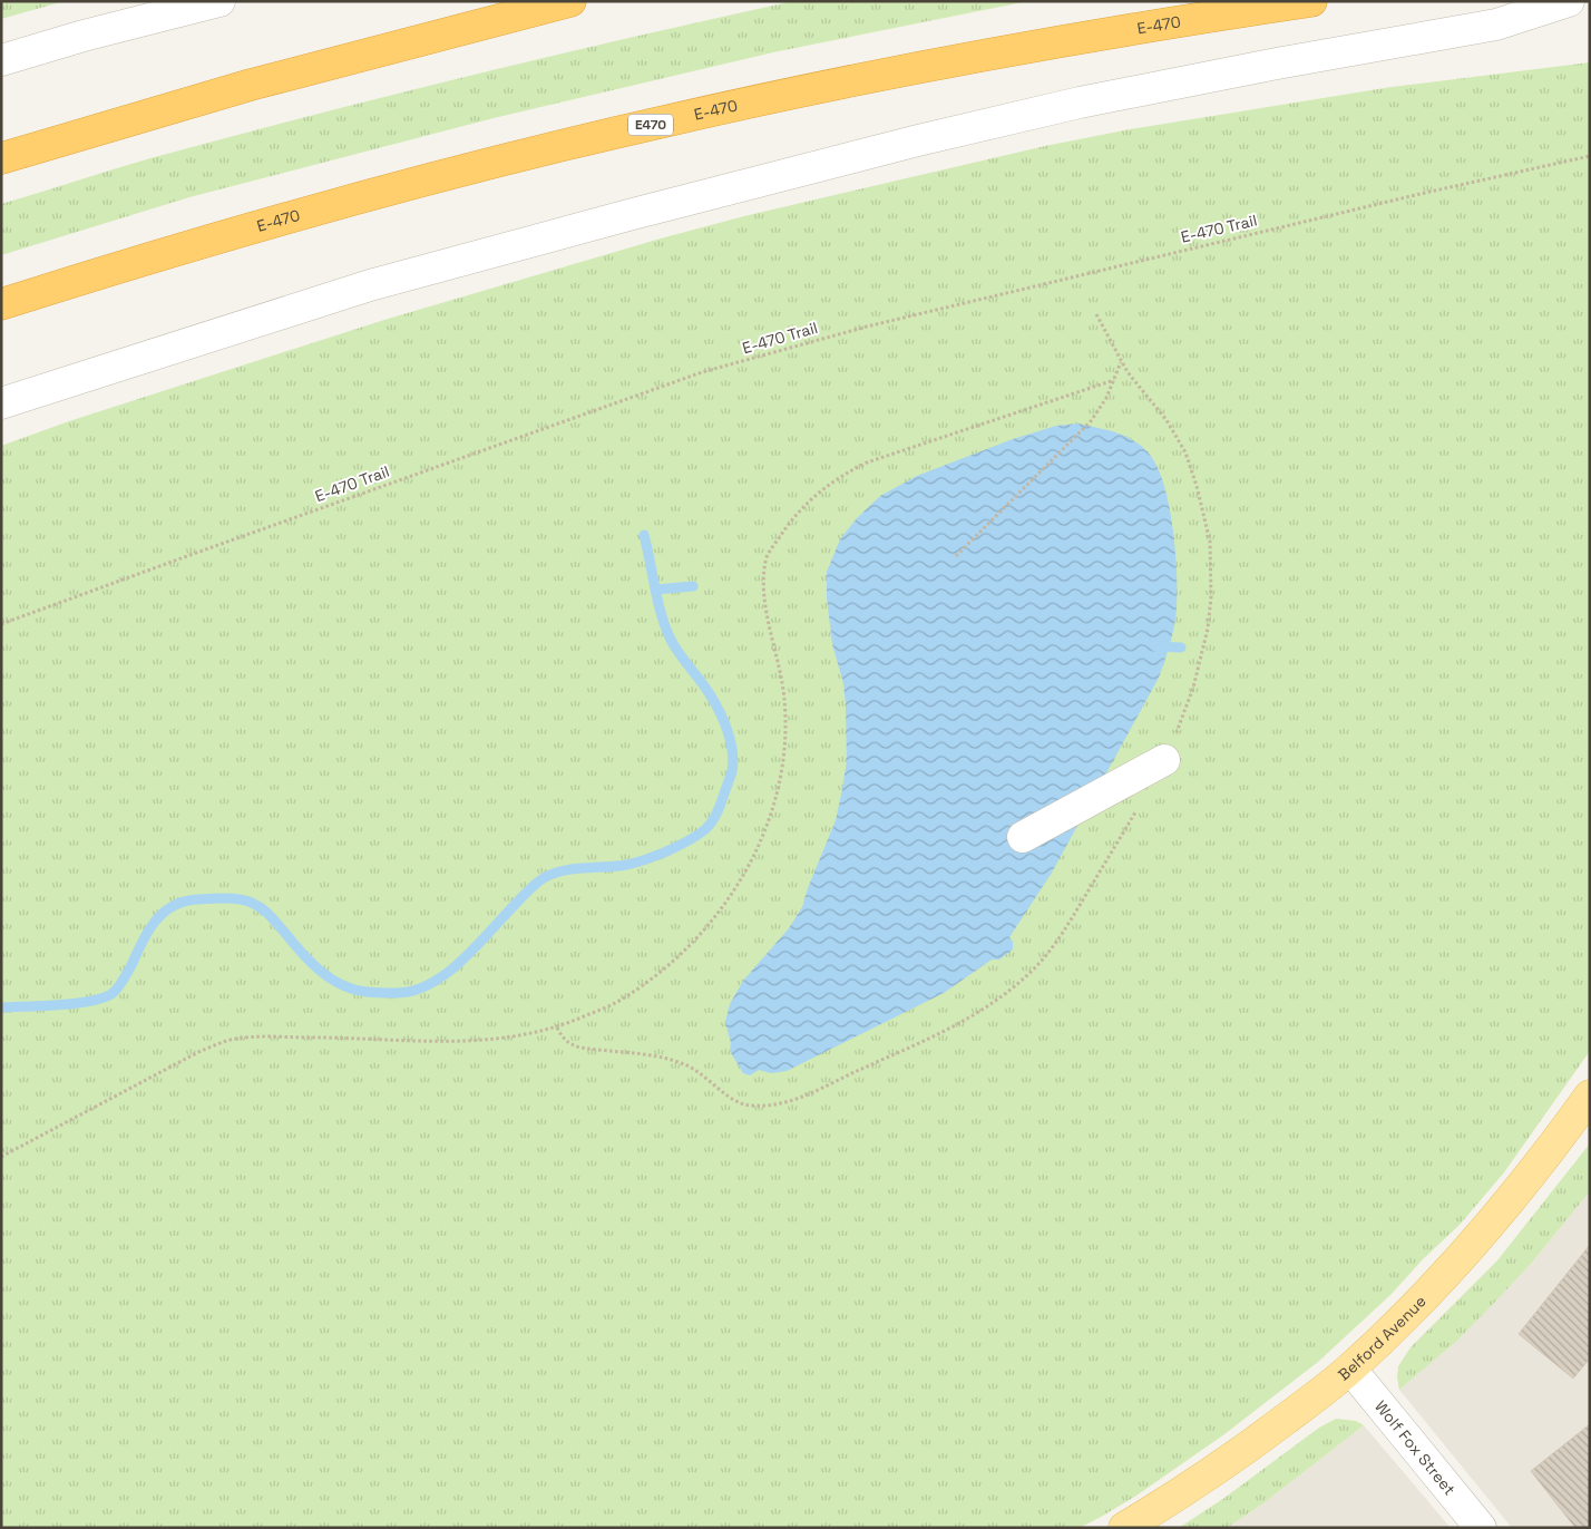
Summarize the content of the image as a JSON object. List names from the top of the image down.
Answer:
{
  "streets": {
    "highway": ["E-470", "E470"],
    "main road": ["Belford Avenue"],
    "street": ["Wolf Fox Street"],
    "path": ["E-470 Trail"]
  },
  "crossings": [
    ["Belford Avenue", "Wolf Fox Street"]
  ]
}
